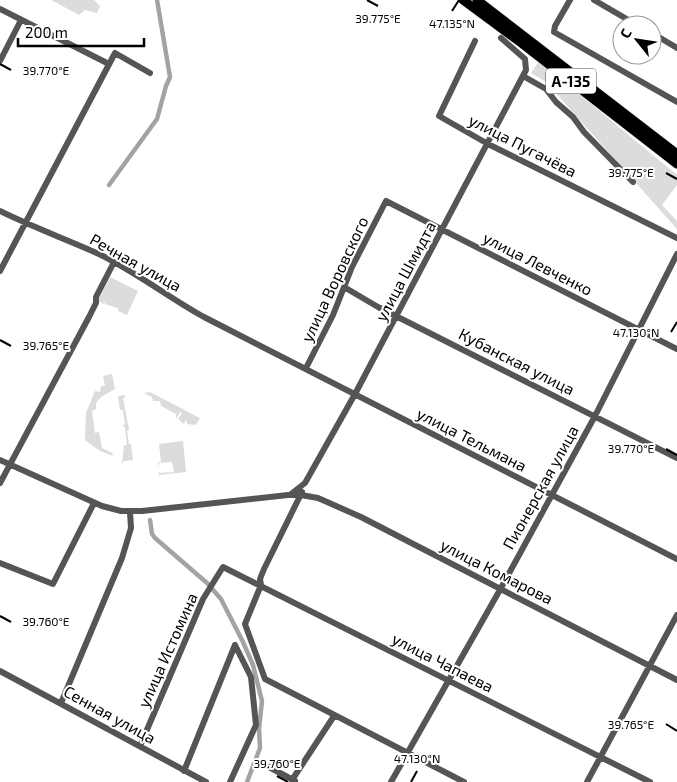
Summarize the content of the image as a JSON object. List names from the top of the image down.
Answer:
{
  "streets": {
    "highway": ["А-135"],
    "street": [
      "улица Пугачёва",
      "Речная улица",
      "улица Левченко",
      "улица Шмидта",
      "улица Воровского",
      "Кубанская улица",
      "улица Тельмана",
      "Пионерская улица",
      "улица Комарова",
      "улица Истомина",
      "улица Чапаева",
      "Сенная улица"
    ]
  },
  "crossings": [
    ["улица Пугачёва", "улица Шмидта"],
    ["Речная улица", "улица Тельмана"],
    ["улица Левченко", "улица Шмидта"],
    ["улица Левченко", "улица Воровского"],
    ["улица Левченко", "Пионерская улица"],
    ["улица Шмидта", "Кубанская улица"],
    ["улица Шмидта", "улица Тельмана"],
    ["улица Шмидта", "улица Комарова"],
    ["улица Шмидта", "улица Чапаева"],
    ["улица Воровского", "Кубанская улица"],
    ["улица Воровского", "улица Тельмана"],
    ["Кубанская улица", "Пионерская улица"],
    ["улица Тельмана", "Пионерская улица"],
    ["Пионерская улица", "улица Комарова"],
    ["Пионерская улица", "улица Чапаева"],
    ["улица Истомина", "улица Чапаева"],
    ["улица Истомина", "Сенная улица"]
  ],
  "scale_bar": "200 m",
  "north": "top left",
  "coordinates": [
    "39.775°E",
    "47.135°N",
    "39.770°E",
    "47.130°N",
    "39.765°E",
    "39.760°E"
  ]
}
